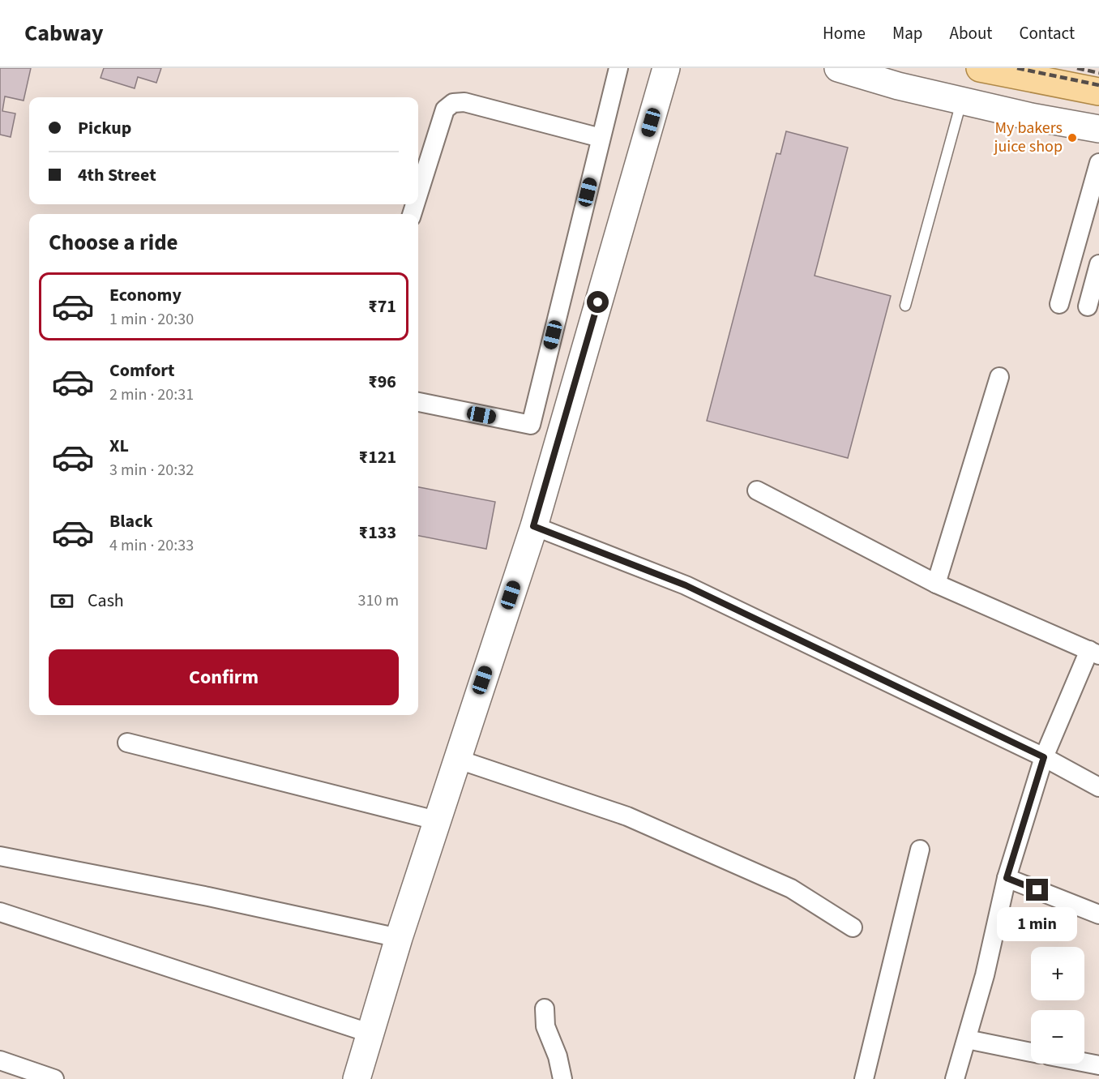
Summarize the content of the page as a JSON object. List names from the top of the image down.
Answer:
{
  "places": ["My bakers juice shop"],
  "page": {
    "header": "Cabway",
    "nav": [
      "Home",
      "Map",
      "About",
      "Contact"
    ],
    "banner": ["Pickup", "4th Street"],
    "heading": "Choose a ride",
    "list": [
      {
        "name": "Economy",
        "note": "1 min · 20:30",
        "value": "₹71"
      },
      {
        "name": "Comfort",
        "note": "2 min · 20:31",
        "value": "₹96"
      },
      {
        "name": "XL",
        "note": "3 min · 20:32",
        "value": "₹121"
      },
      {
        "name": "Black",
        "note": "4 min · 20:33",
        "value": "₹133"
      }
    ],
    "pay": ["Cash", "310 m"],
    "buttons": "Confirm",
    "bubble": "1 min",
    "map_buttons": ["+", "−"]
  }
}
